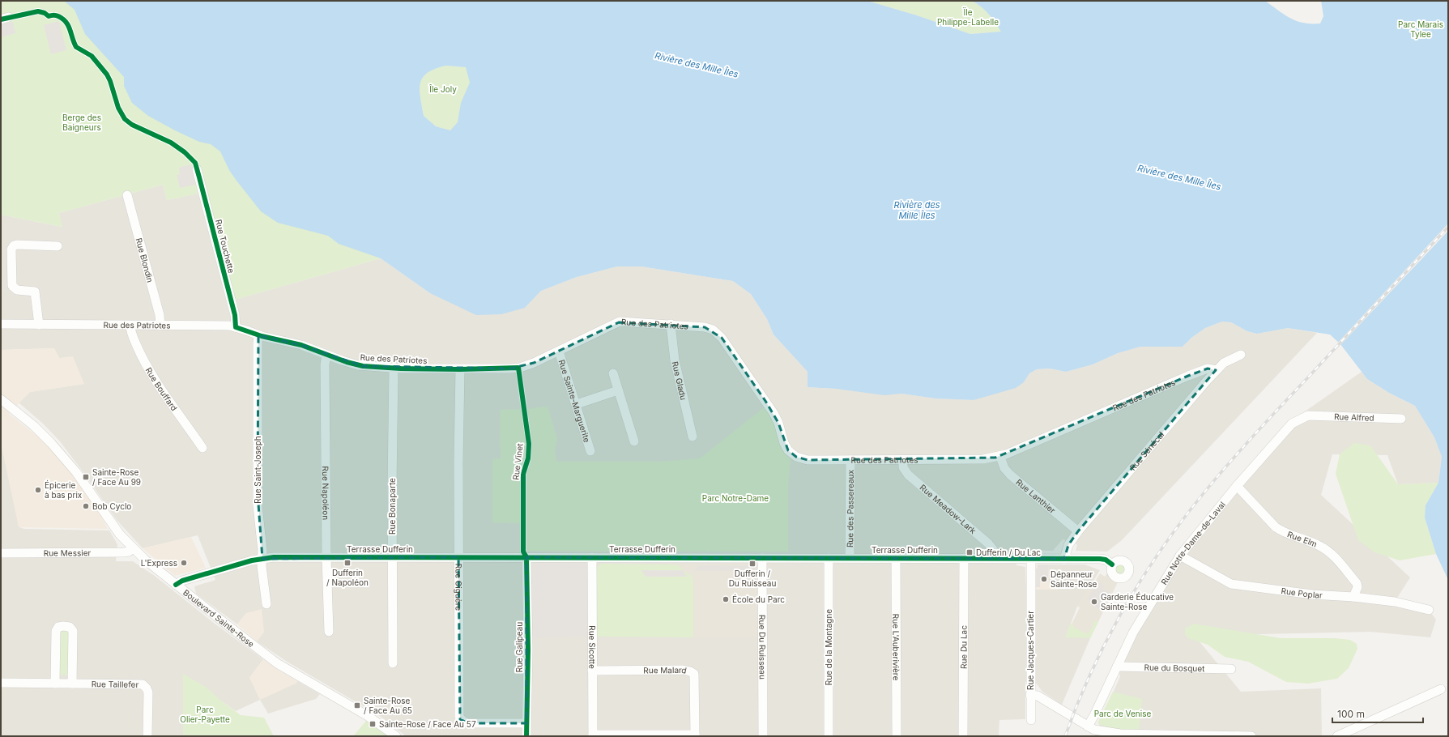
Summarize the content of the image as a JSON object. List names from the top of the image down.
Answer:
{
  "streets": {
    "street": [
      "Rue Touchette",
      "Rue Blondin",
      "Rue des Patriotes",
      "Rue Gladu",
      "Rue Bouffard",
      "Rue Sainte-Marguerite",
      "Rue Alfred",
      "Rue Sénécal",
      "Rue Saint-Joseph",
      "Rue Napoléon",
      "Rue Lanthier",
      "Rue Bonaparte",
      "Rue des Passereaux",
      "Rue Meadow-Lark",
      "Rue Elm",
      "Rue Notre-Dame-de-Laval",
      "Terrasse Dufferin",
      "Rue Messier",
      "Rue Giguère",
      "Rue Poplar",
      "Boulevard Sainte-Rose",
      "Rue Galipeau",
      "Rue Sicotte",
      "Rue Du Ruisseau",
      "Rue de la Montagne",
      "Rue L'Auberivière",
      "Rue Du Lac",
      "Rue Jacques-Cartier",
      "Rue du Bosquet",
      "Rue Malard",
      "Rue Taillefer"
    ],
    "cycle path": ["Rue Vinet"]
  },
  "crossings": [
    ["Rue Touchette", "Rue des Patriotes"],
    ["Rue Blondin", "Rue des Patriotes"],
    ["Rue des Patriotes", "Rue Gladu"],
    ["Rue des Patriotes", "Rue Bouffard"],
    ["Rue des Patriotes", "Rue Sainte-Marguerite"],
    ["Rue des Patriotes", "Rue Sénécal"],
    ["Rue des Patriotes", "Rue Saint-Joseph"],
    ["Rue des Patriotes", "Rue Napoléon"],
    ["Rue des Patriotes", "Rue Lanthier"],
    ["Rue des Patriotes", "Rue Bonaparte"],
    ["Rue des Patriotes", "Rue des Passereaux"],
    ["Rue des Patriotes", "Rue Meadow-Lark"],
    ["Rue des Patriotes", "Rue Giguère"],
    ["Rue Alfred", "Rue Notre-Dame-de-Laval"],
    ["Rue Sénécal", "Rue Lanthier"],
    ["Rue Sénécal", "Terrasse Dufferin"],
    ["Rue Saint-Joseph", "Terrasse Dufferin"],
    ["Rue Napoléon", "Terrasse Dufferin"],
    ["Rue Bonaparte", "Terrasse Dufferin"],
    ["Rue des Passereaux", "Terrasse Dufferin"],
    ["Rue Meadow-Lark", "Terrasse Dufferin"],
    ["Rue Elm", "Rue Notre-Dame-de-Laval"],
    ["Rue Elm", "Rue Poplar"],
    ["Rue Notre-Dame-de-Laval", "Rue Poplar"],
    ["Rue Notre-Dame-de-Laval", "Rue Jacques-Cartier"],
    ["Rue Notre-Dame-de-Laval", "Rue du Bosquet"],
    ["Terrasse Dufferin", "Rue Giguère"],
    ["Terrasse Dufferin", "Boulevard Sainte-Rose"],
    ["Terrasse Dufferin", "Rue Galipeau"],
    ["Terrasse Dufferin", "Rue Sicotte"],
    ["Terrasse Dufferin", "Rue Du Ruisseau"],
    ["Terrasse Dufferin", "Rue de la Montagne"],
    ["Terrasse Dufferin", "Rue L'Auberivière"],
    ["Terrasse Dufferin", "Rue Du Lac"],
    ["Terrasse Dufferin", "Rue Jacques-Cartier"],
    ["Rue Messier", "Boulevard Sainte-Rose"],
    ["Rue Giguère", "Rue Galipeau"],
    ["Rue Sicotte", "Rue Malard"]
  ],
  "water": ["Rivière des Mille Îles"],
  "parks": [
    "Ïle Philippe-Labelle",
    "Parc Marais Tylee",
    "Île Joly",
    "Berge des Baigneurs",
    "Parc Notre-Dame",
    "Parc Olier-Payette",
    "Parc de Venise"
  ],
  "places": {
    "transit": [
      "Sainte-Rose / Face Au 99",
      "Dufferin / Du Lac",
      "Dufferin / Napoléon",
      "Dufferin / Du Ruisseau",
      "Sainte-Rose / Face Au 65",
      "Sainte-Rose / Face Au 57"
    ],
    "other": [
      "Épicerie à bas prix",
      "Bob Cyclo",
      "L'Express",
      "Dépanneur Sainte-Rose",
      "École du Parc",
      "Garderie Éducative Sainte-Rose"
    ]
  },
  "scale_bar": "100 m"
}
